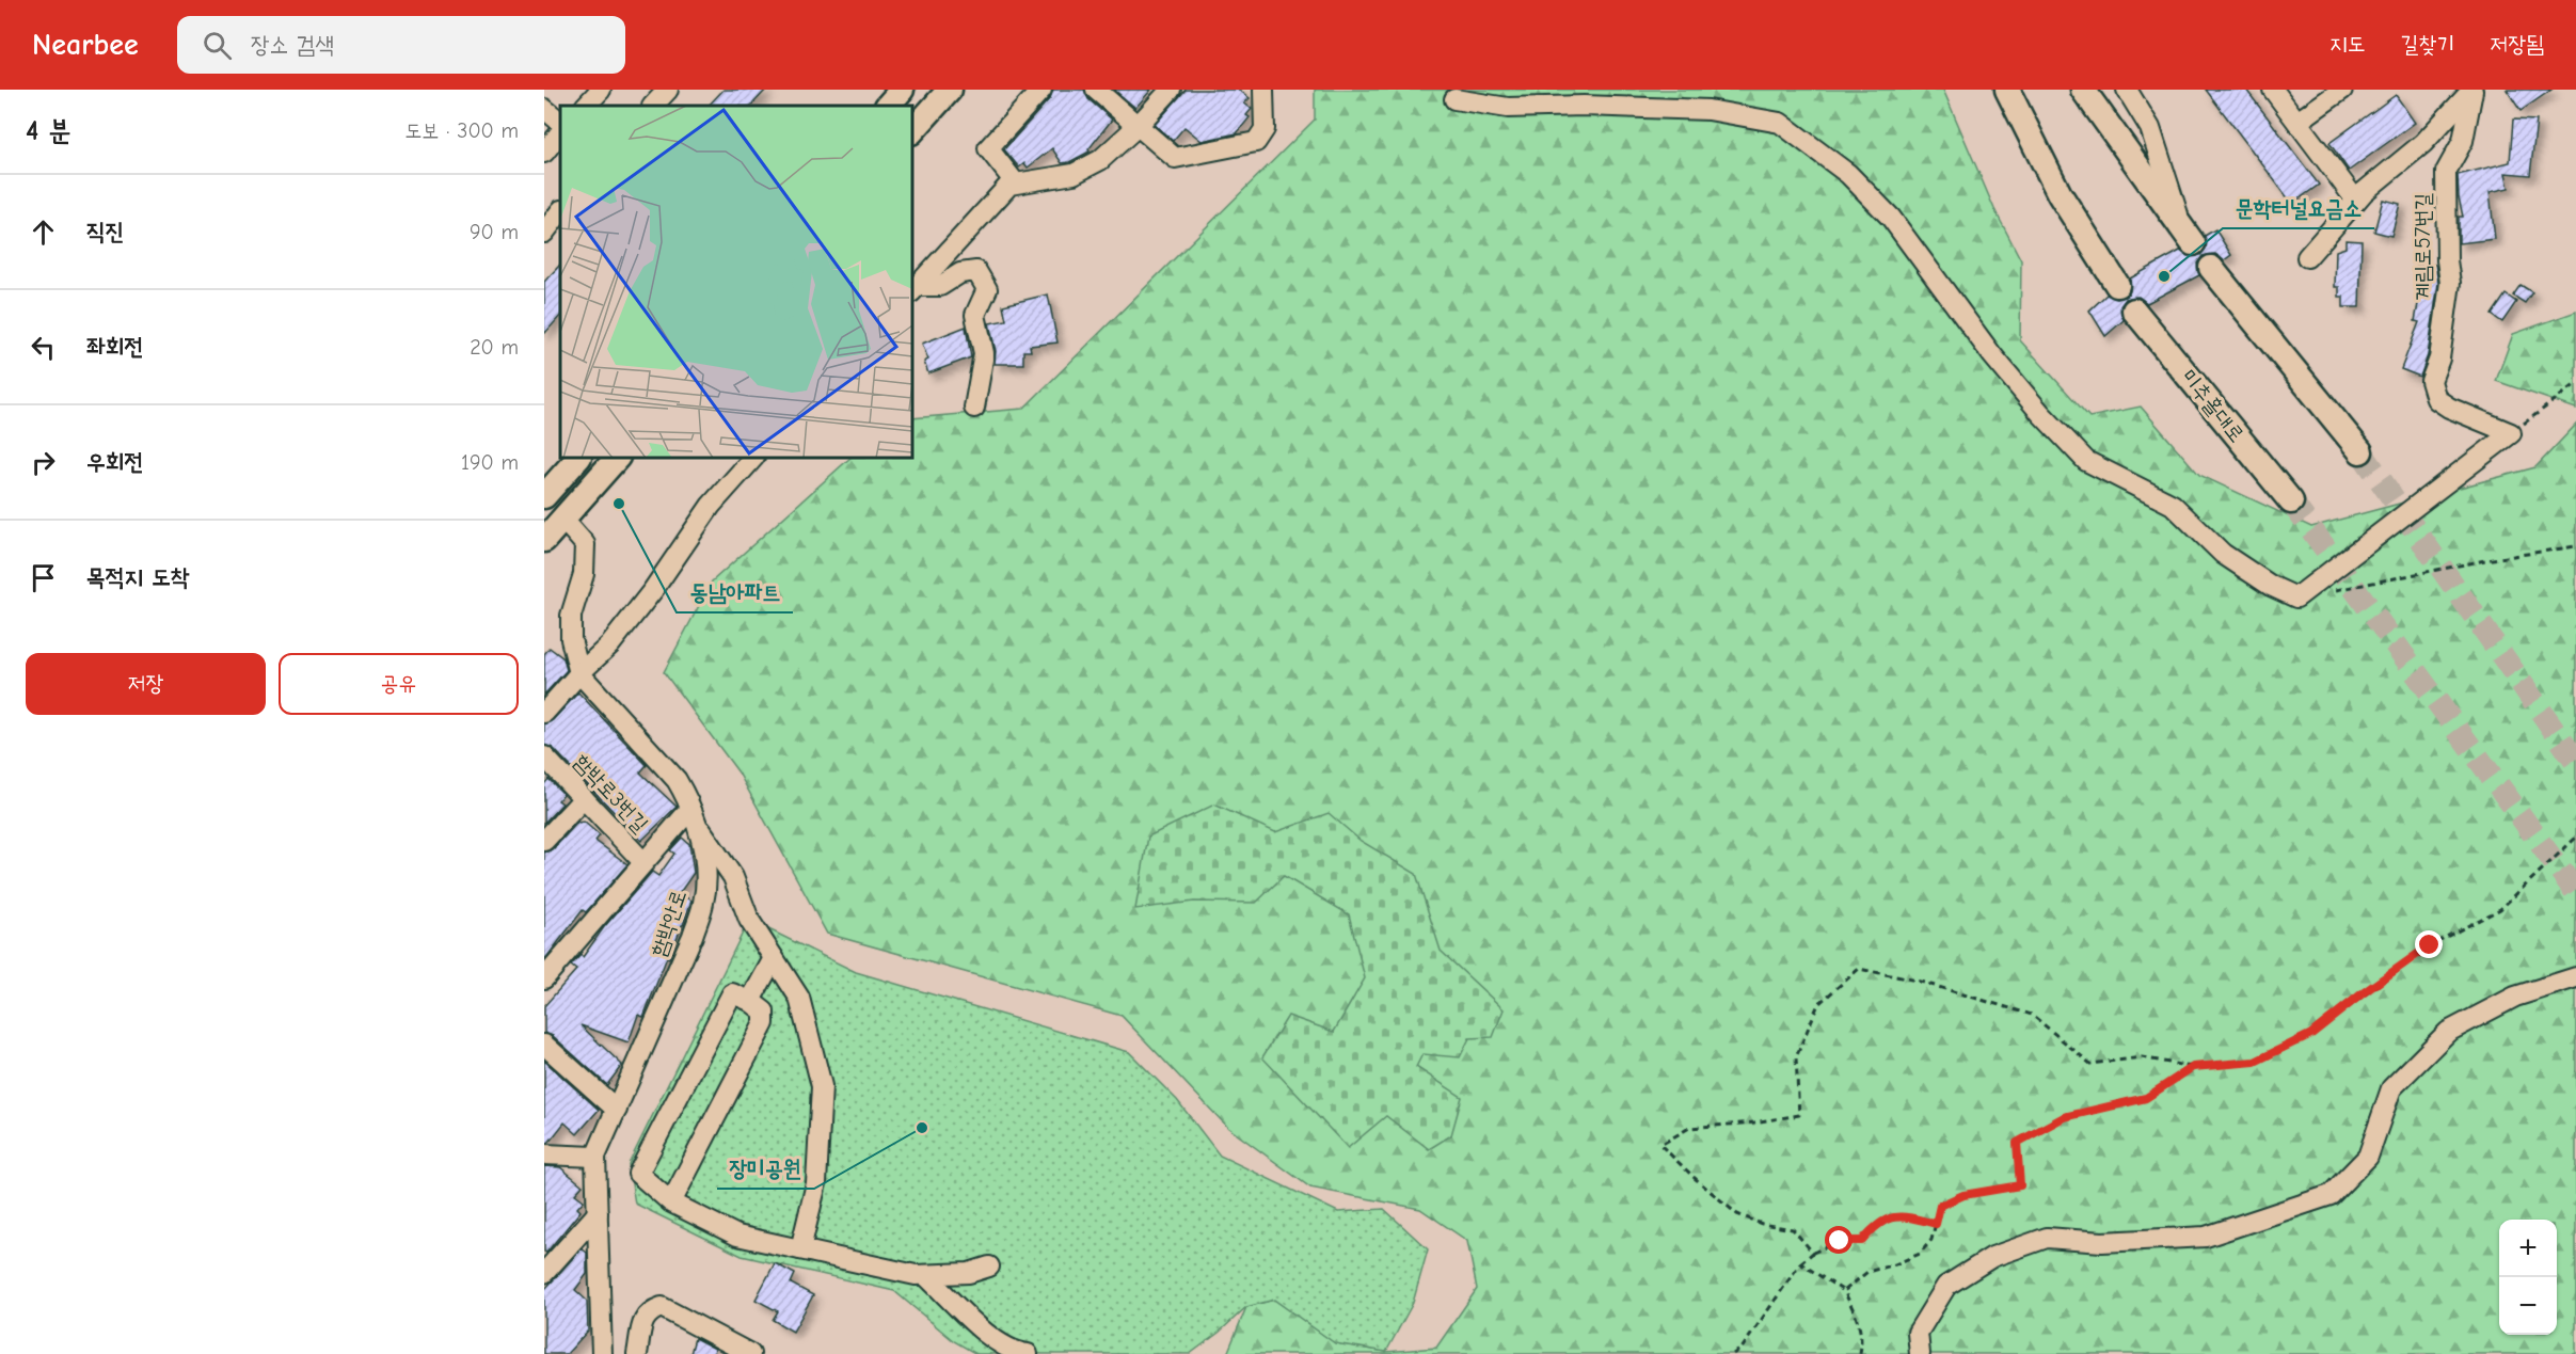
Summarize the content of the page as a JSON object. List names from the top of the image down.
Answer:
{
  "streets": {
    "main road": ["미추홀대로"],
    "street": ["계림로57번길", "함박로3번길", "함박안로"]
  },
  "places": ["문학터널요금소", "동남아파트", "장미공원"],
  "page": {
    "header": "Nearbee",
    "search": "장소 검색",
    "nav": ["지도", "길찾기", "저장됨"],
    "heading": ["4 분", "도보 · 300 m"],
    "list": [
      ["직진", "90 m"],
      ["좌회전", "20 m"],
      ["우회전", "190 m"],
      "목적지 도착"
    ],
    "buttons": ["저장", "공유"],
    "map_buttons": ["+", "−"]
  }
}
